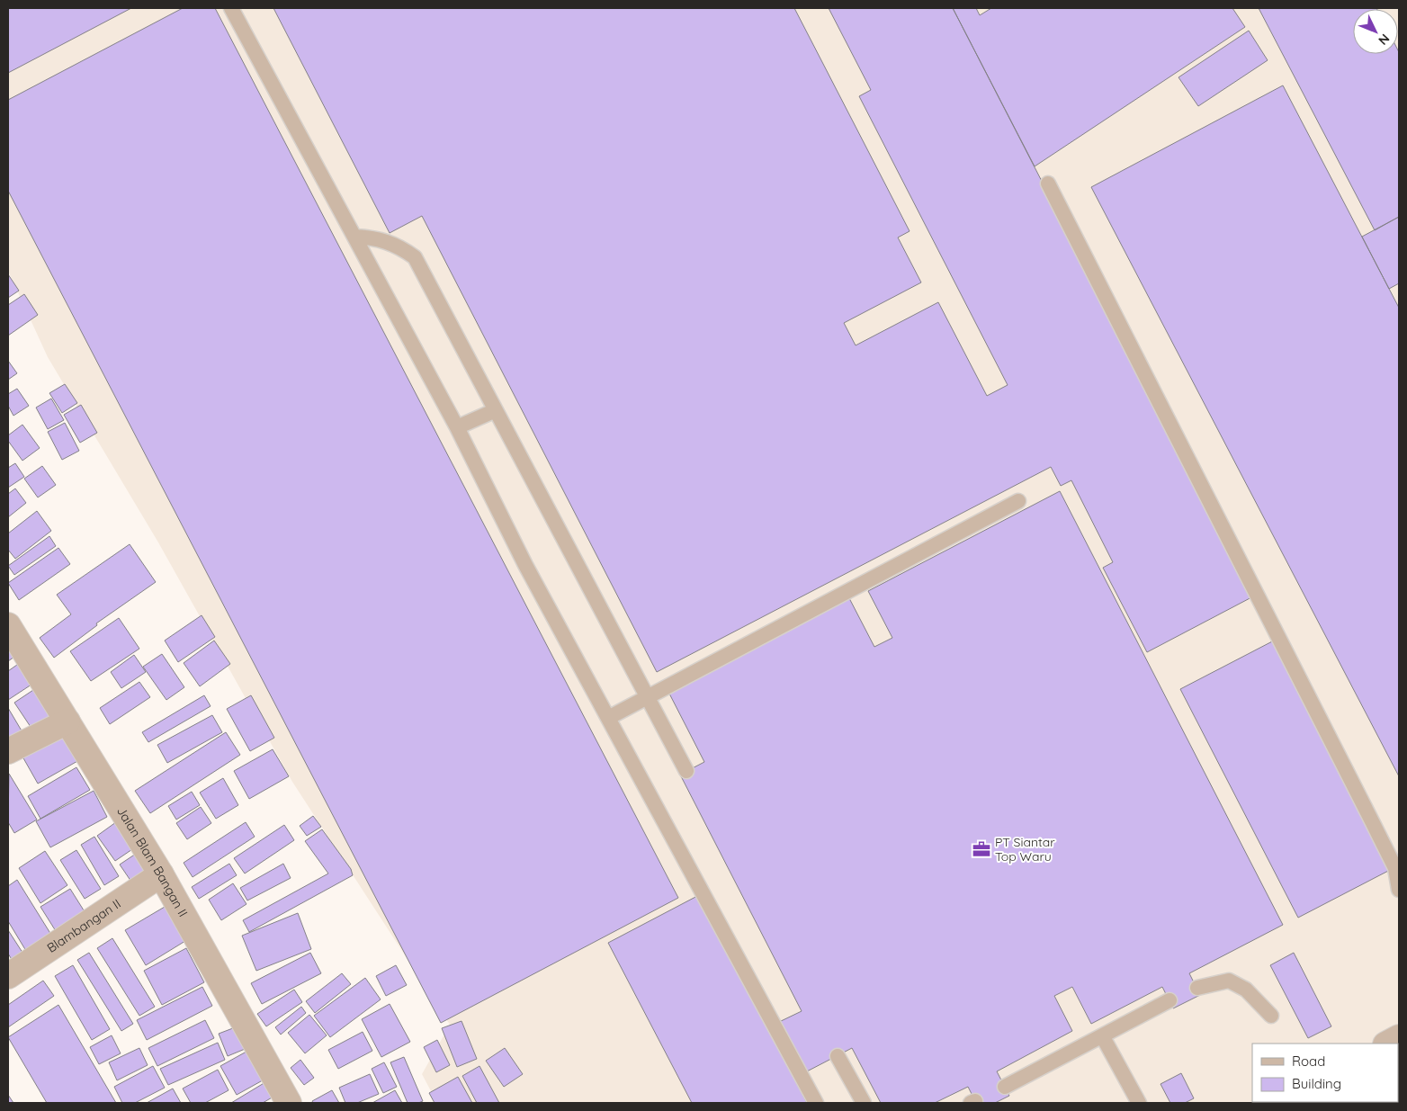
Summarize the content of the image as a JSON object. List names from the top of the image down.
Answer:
{
  "streets": {
    "street": ["Jalan Blam Bangan II", "Blambangan II"]
  },
  "crossings": [
    ["Jalan Blam Bangan II", "Blambangan II"]
  ],
  "places": {
    "office": ["PT Siantar Top Waru"]
  },
  "legend": ["Road", "Building"],
  "north": "bottom right"
}
